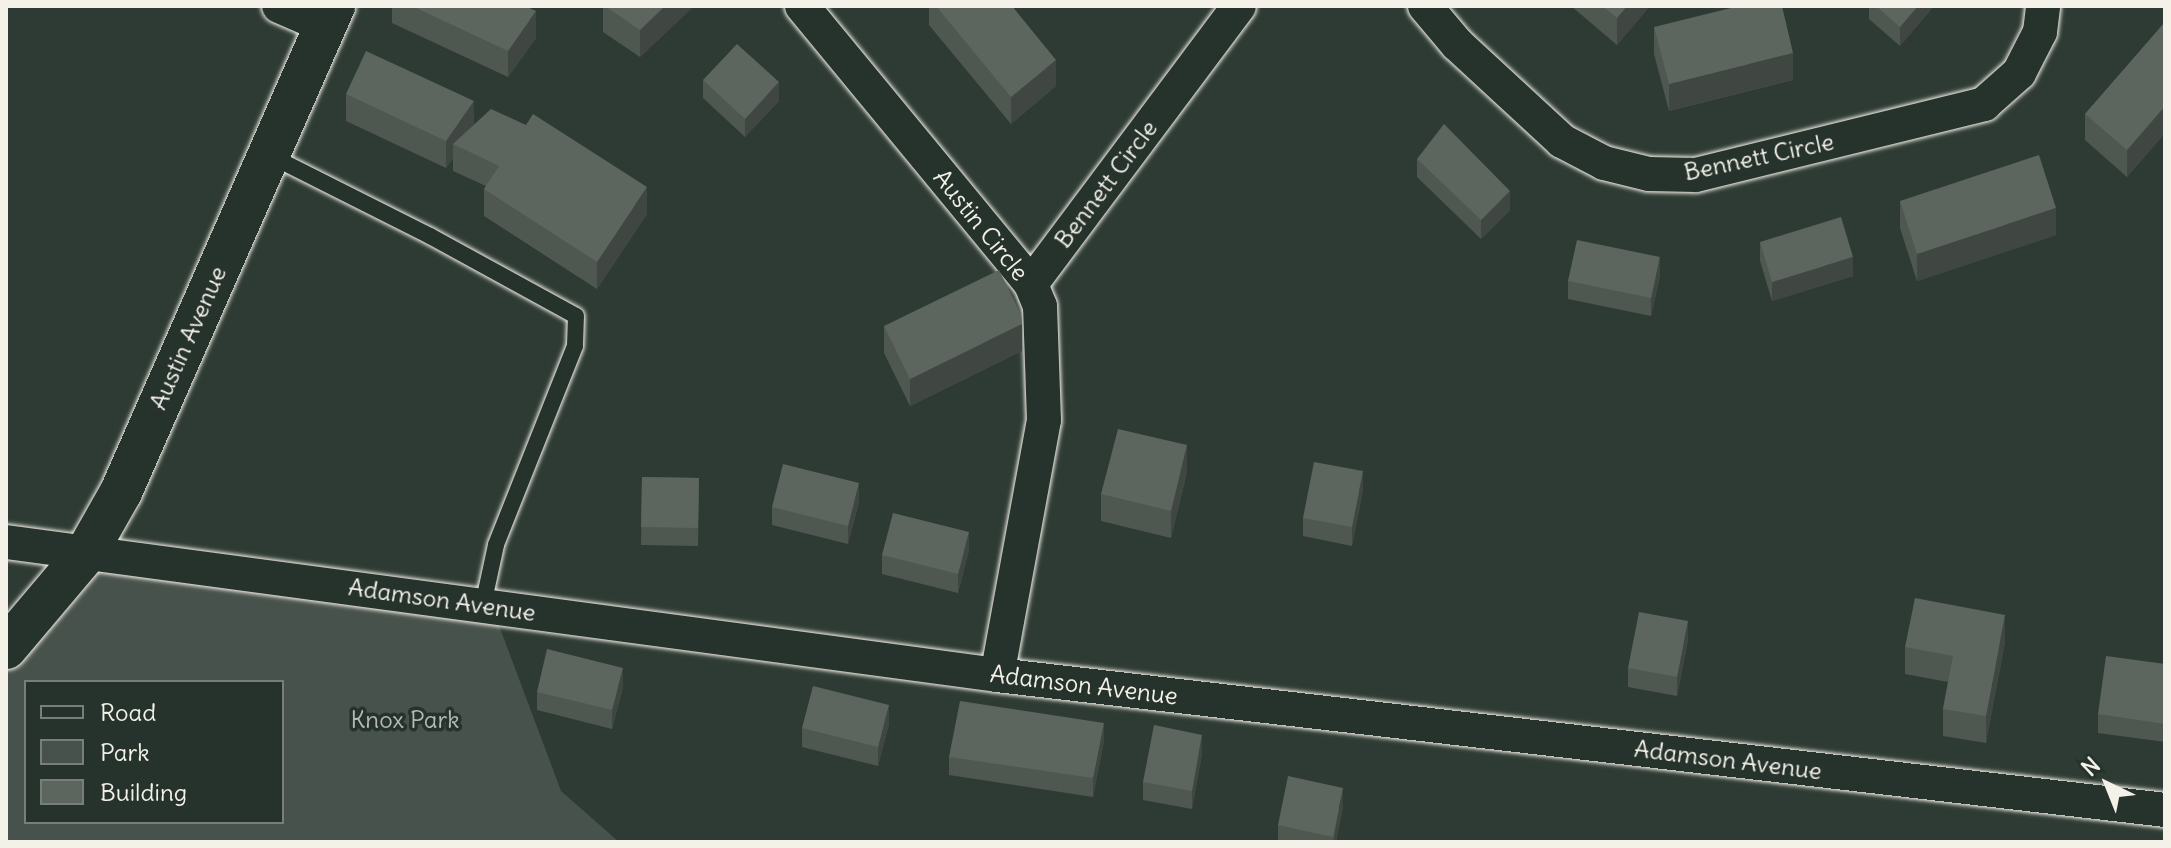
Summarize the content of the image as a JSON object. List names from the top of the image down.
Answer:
{
  "streets": {
    "street": [
      "Bennett Circle",
      "Austin Circle",
      "Austin Avenue",
      "Adamson Avenue"
    ]
  },
  "crossings": [
    ["Bennett Circle", "Austin Circle"],
    ["Austin Circle", "Adamson Avenue"],
    ["Austin Avenue", "Adamson Avenue"]
  ],
  "parks": ["Knox Park"],
  "legend": ["Road", "Park", "Building"],
  "north": "top left"
}
